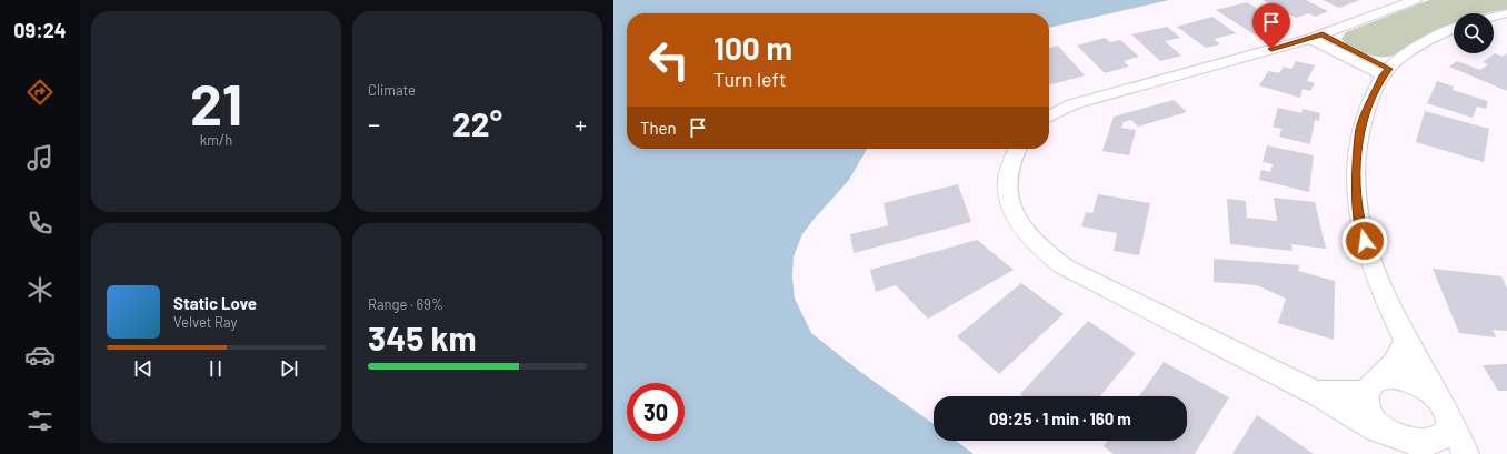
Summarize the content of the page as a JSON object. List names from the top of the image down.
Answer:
{
  "page": {
    "tabs": "09:24",
    "tile": [
      ["21", "km/h"],
      "Climate",
      ["Range · 69%", "345 km"]
    ],
    "turn": ["100 m", "Turn left"],
    "heat": ["−", "22°", "+"],
    "then": "Then",
    "song": ["Static Love", "Velvet Ray"],
    "limit": "30",
    "trip": "09:25 · 1 min · 160 m"
  }
}
